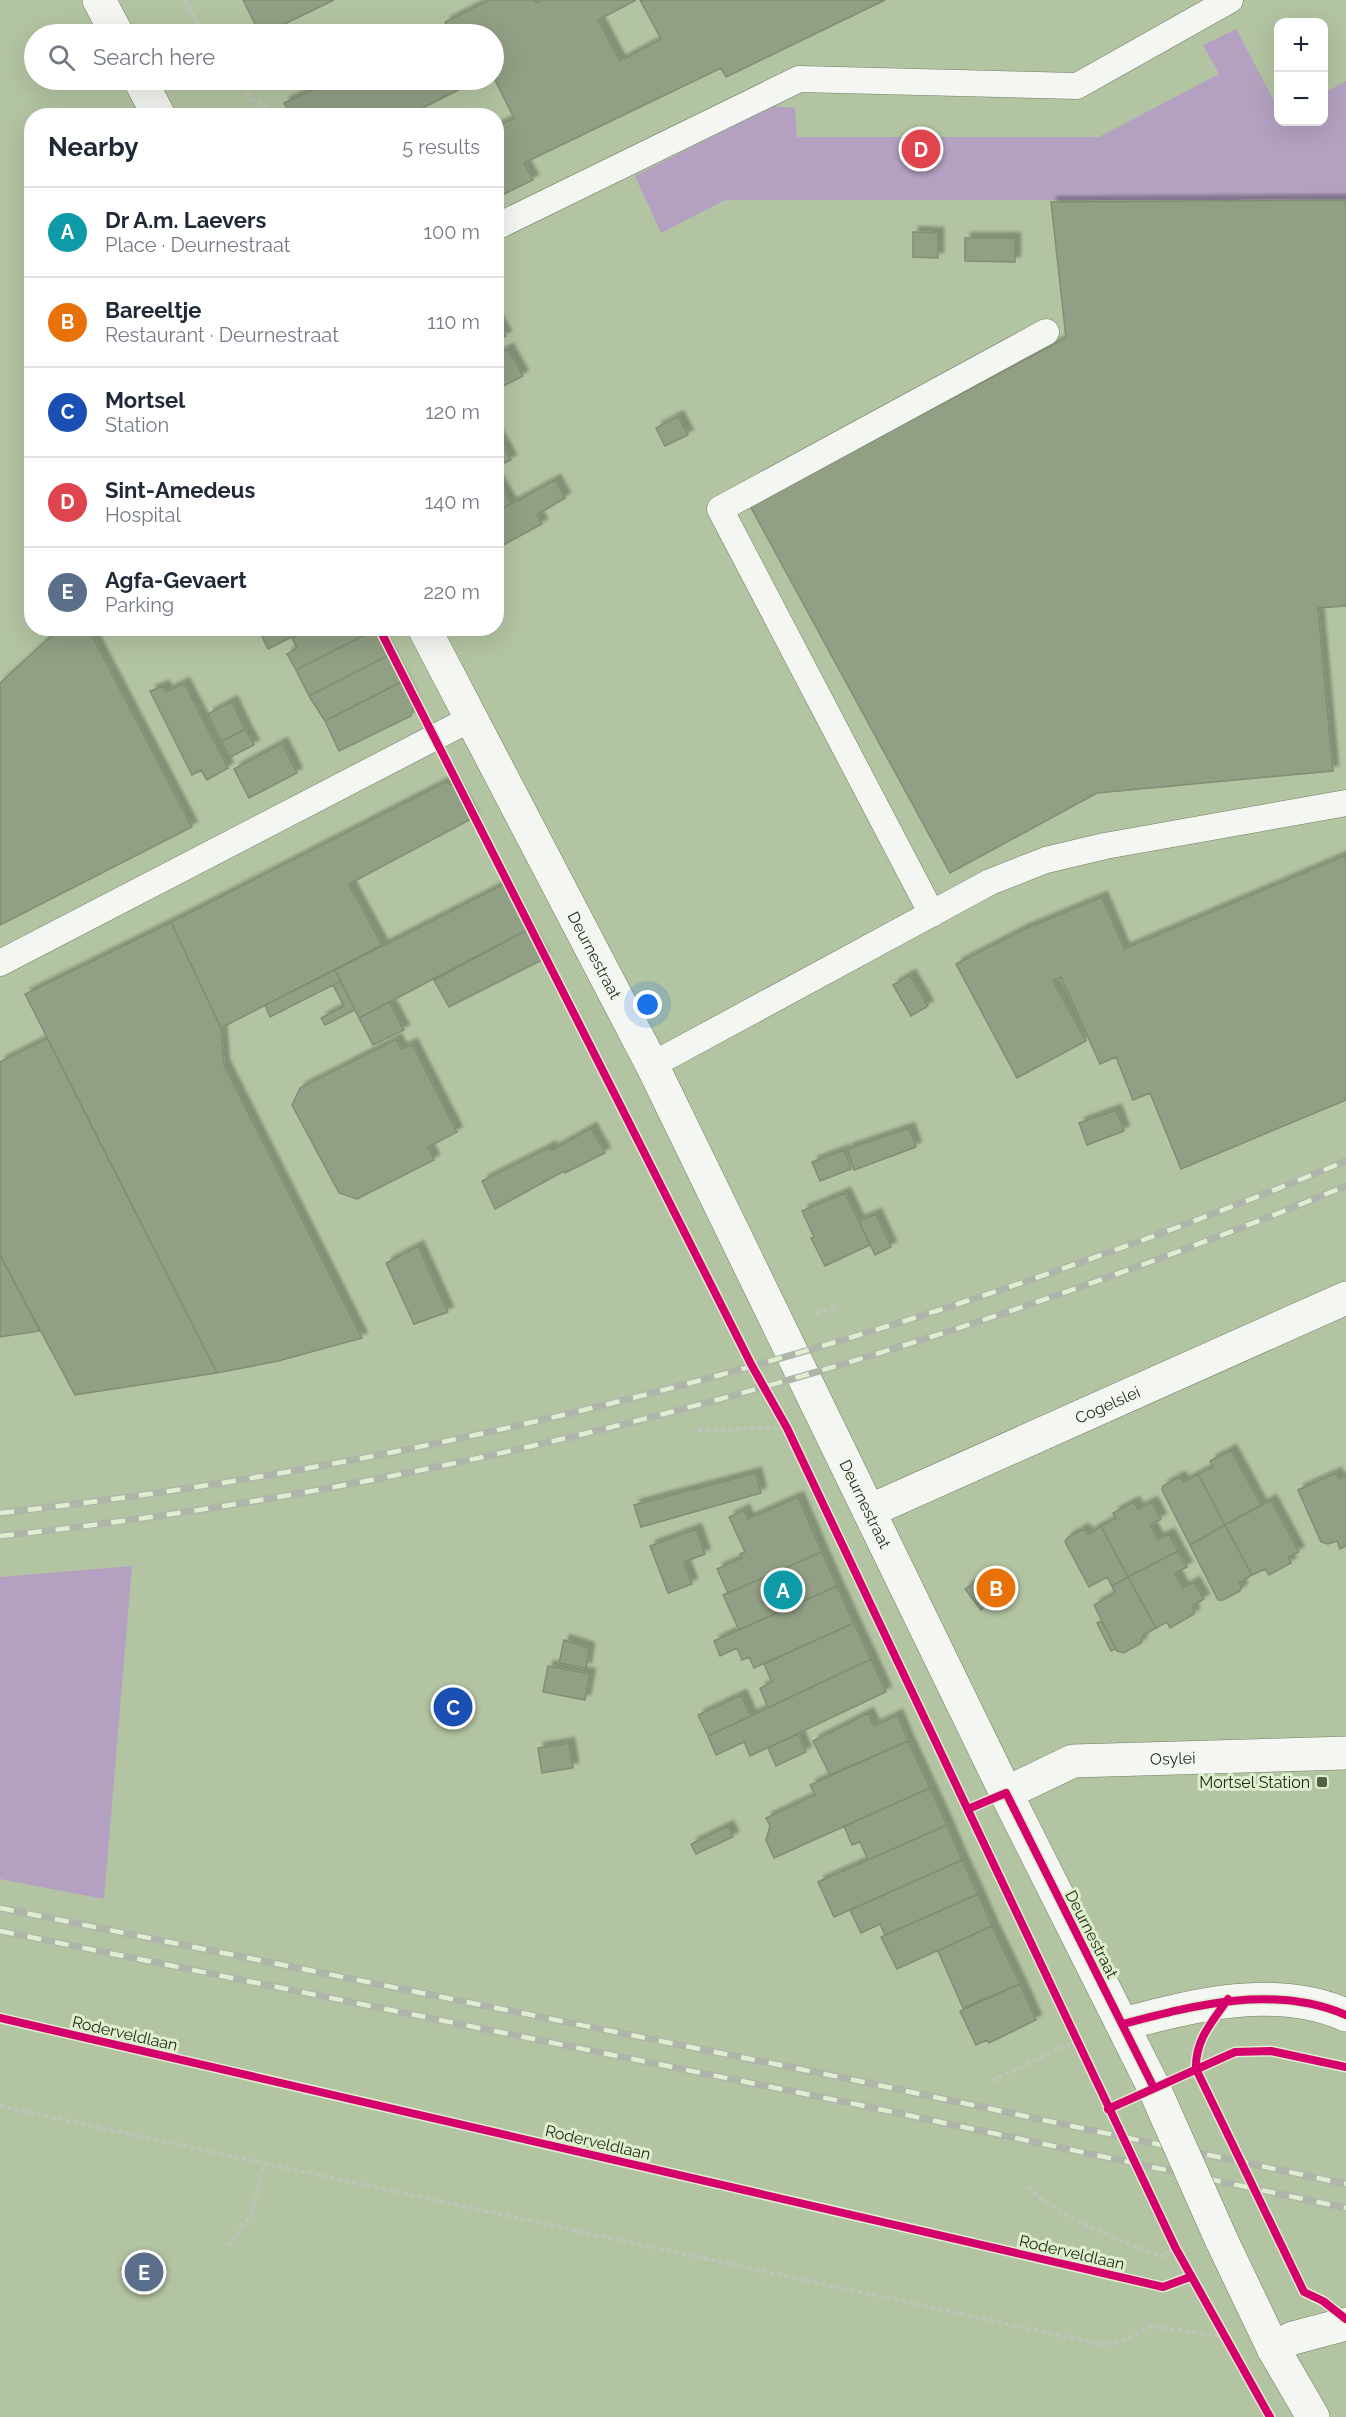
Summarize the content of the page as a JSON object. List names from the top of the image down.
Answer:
{
  "streets": {
    "street": ["Deurnestraat", "Cogelslei", "Osylei"],
    "cycle path": ["Roderveldlaan"]
  },
  "crossings": [
    ["Deurnestraat", "Cogelslei"],
    ["Deurnestraat", "Osylei"]
  ],
  "places": {
    "transit": ["Mortsel Station"]
  },
  "page": {
    "map_buttons": ["+", "−"],
    "search": "Search here",
    "heading": ["Nearby", "5 results"],
    "pins": [
      "D",
      "B",
      "A",
      "C",
      "E"
    ],
    "list": [
      {
        "mark": "A",
        "name": "Dr A.m. Laevers",
        "note": "Place · Deurnestraat",
        "value": "100 m"
      },
      {
        "mark": "B",
        "name": "Bareeltje",
        "note": "Restaurant · Deurnestraat",
        "value": "110 m"
      },
      {
        "mark": "C",
        "name": "Mortsel",
        "note": "Station",
        "value": "120 m"
      },
      {
        "mark": "D",
        "name": "Sint-Amedeus",
        "note": "Hospital",
        "value": "140 m"
      },
      {
        "mark": "E",
        "name": "Agfa-Gevaert",
        "note": "Parking",
        "value": "220 m"
      }
    ]
  }
}
